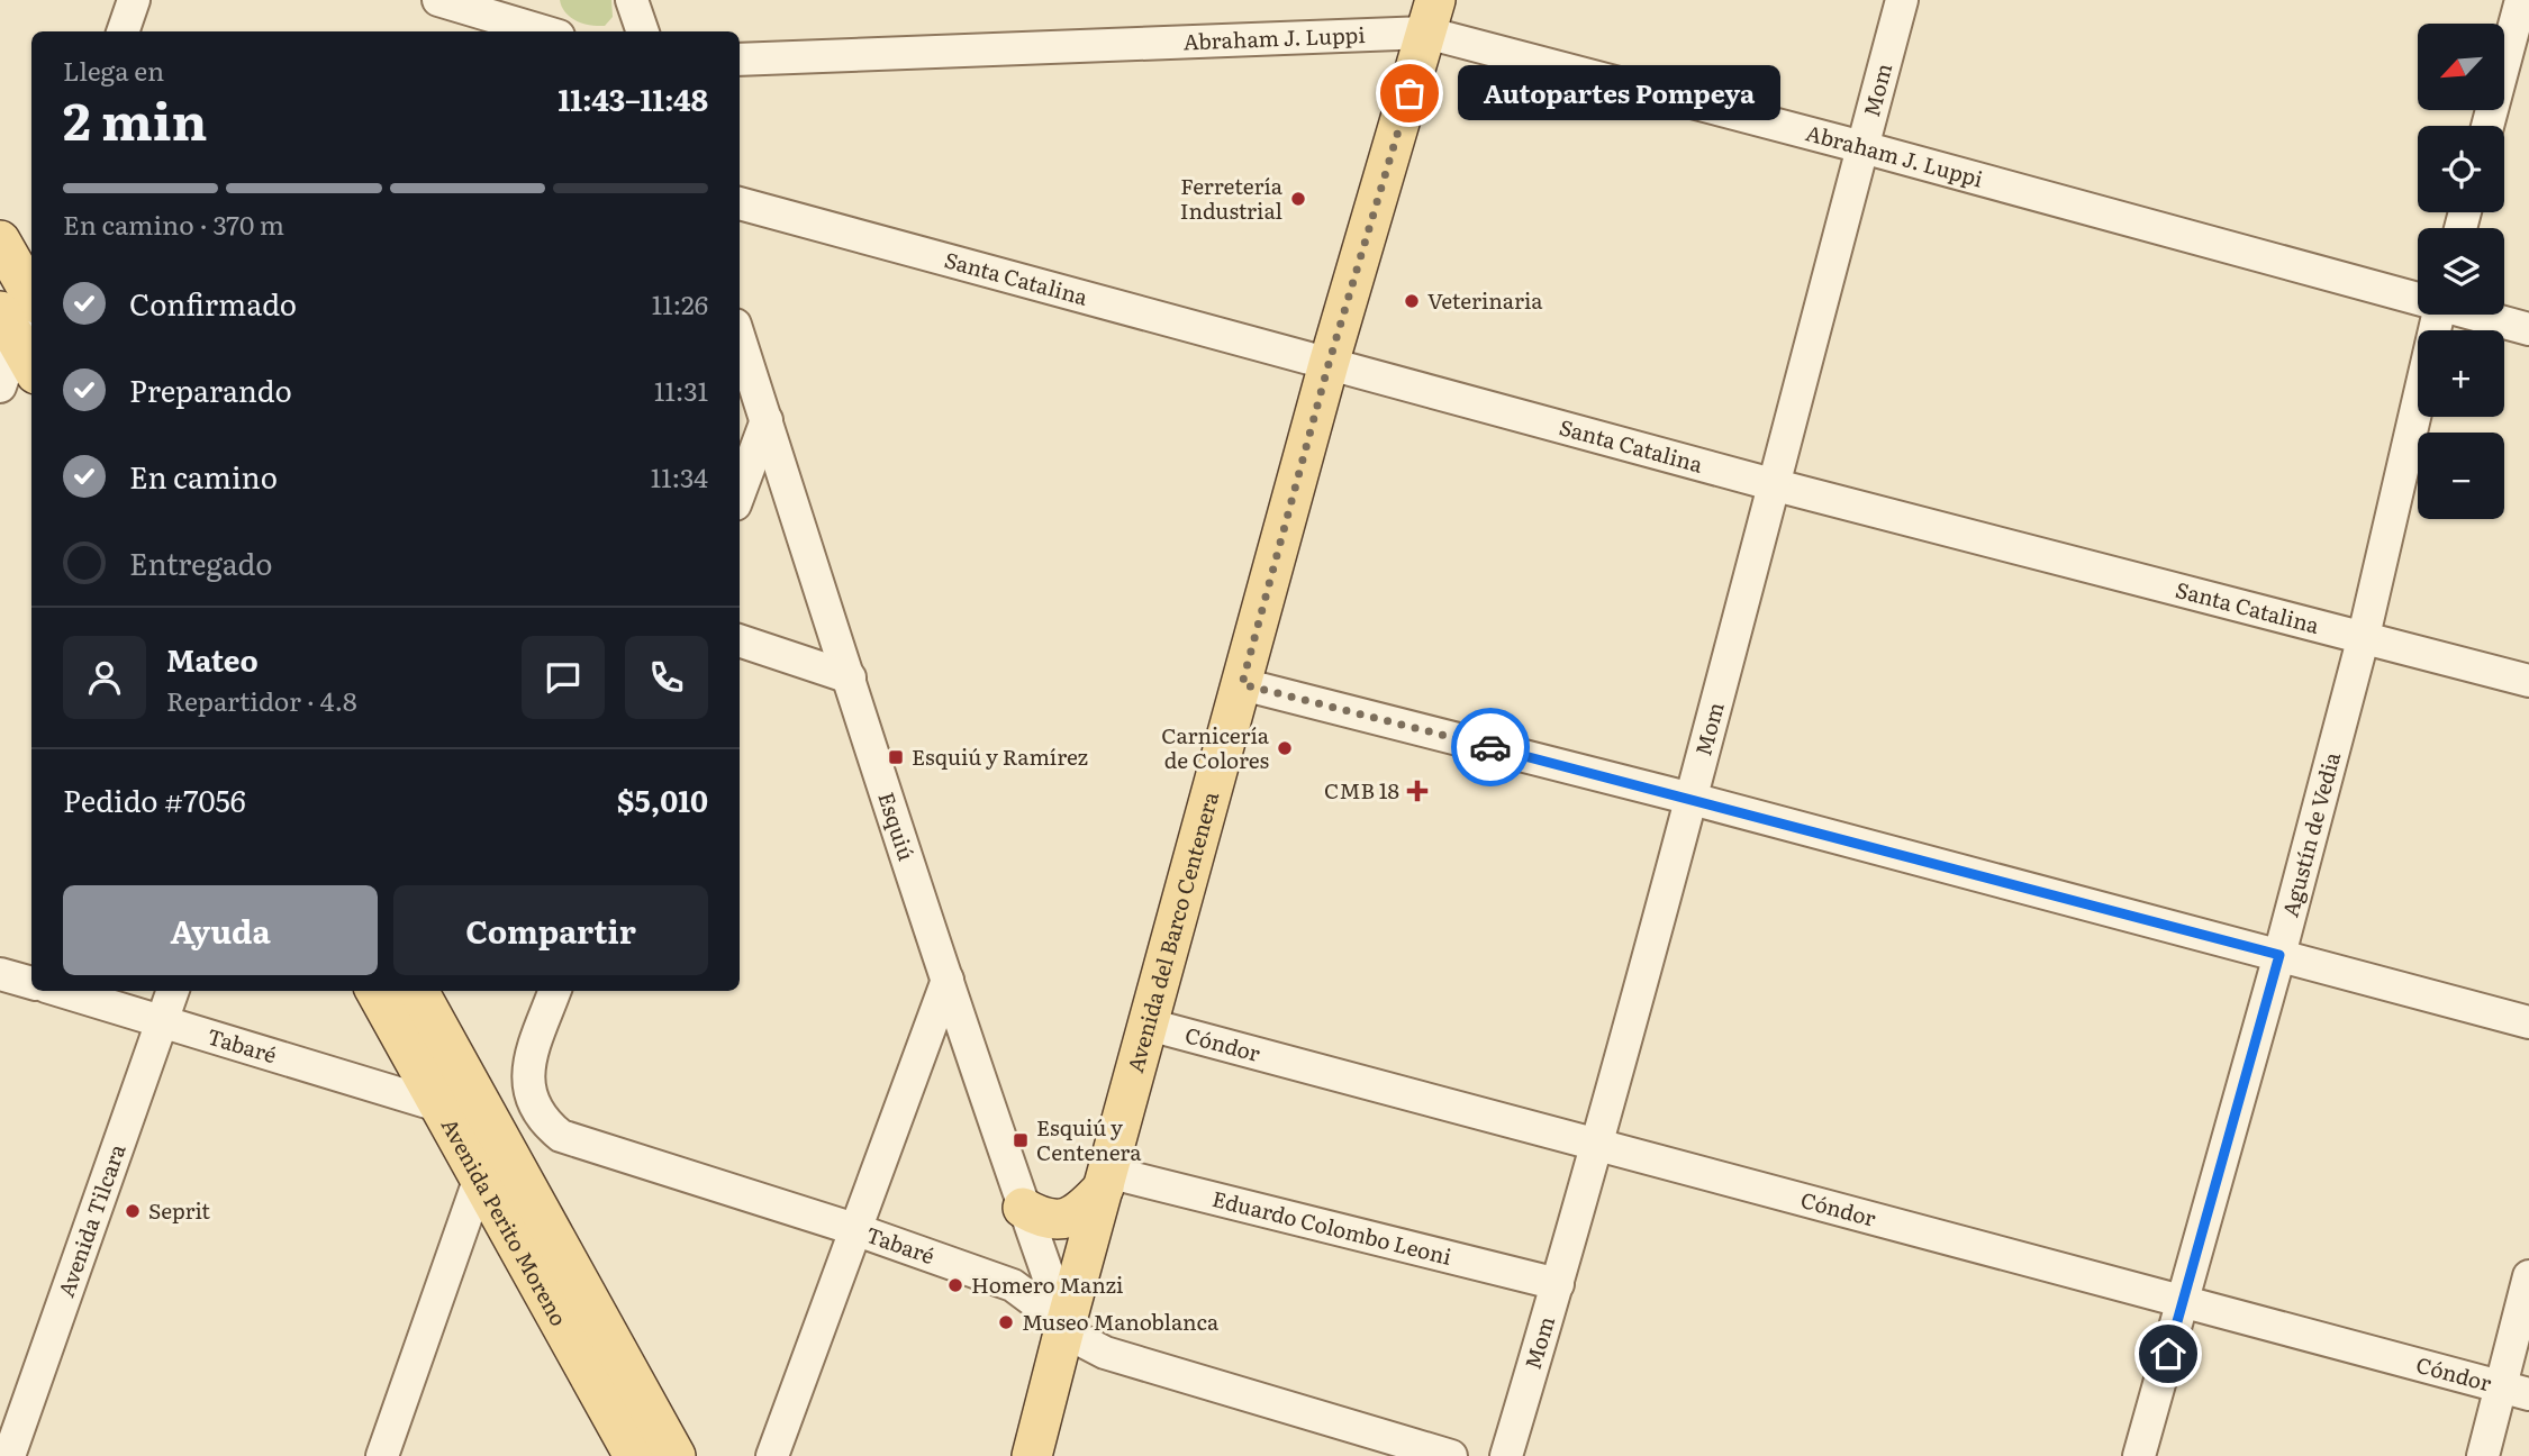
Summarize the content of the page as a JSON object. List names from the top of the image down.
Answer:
{
  "streets": {
    "main road": ["Avenida del Barco Centenera", "Avenida Perito Moreno"],
    "street": [
      "Abraham J. Luppi",
      "Mom",
      "Santa Catalina",
      "Esquiú",
      "Agustín de Vedia",
      "Cóndor",
      "Tabaré",
      "Avenida Tilcara",
      "Eduardo Colombo Leoni"
    ]
  },
  "crossings": [
    ["Abraham J. Luppi", "Mom"],
    ["Abraham J. Luppi", "Avenida del Barco Centenera"],
    ["Mom", "Santa Catalina"],
    ["Mom", "Cóndor"],
    ["Mom", "Eduardo Colombo Leoni"],
    ["Santa Catalina", "Agustín de Vedia"],
    ["Santa Catalina", "Avenida del Barco Centenera"],
    ["Esquiú", "Avenida del Barco Centenera"],
    ["Esquiú", "Tabaré"],
    ["Agustín de Vedia", "Cóndor"],
    ["Avenida del Barco Centenera", "Cóndor"],
    ["Avenida del Barco Centenera", "Tabaré"],
    ["Avenida del Barco Centenera", "Eduardo Colombo Leoni"],
    ["Tabaré", "Avenida Tilcara"],
    ["Tabaré", "Avenida Perito Moreno"]
  ],
  "places": {
    "other": [
      "Autopartes Pompeya",
      "Ferretería Industrial",
      "Veterinaria",
      "Carnicería de Colores",
      "Seprit",
      "Homero Manzi",
      "Museo Manoblanca"
    ],
    "transit": ["Esquiú y Ramírez", "Esquiú y Centenera"],
    "health": ["CMB 18"]
  },
  "north": "bottom left",
  "page": {
    "map_buttons": ["+", "−"],
    "heading": ["2 min", "Llega en", "11:43–11:48"],
    "panel": [
      "Mateo",
      "Repartidor · 4.8",
      "Pedido #7056",
      "$5,010"
    ],
    "bubble": "Autopartes Pompeya",
    "bar": "En camino · 370 m",
    "list": [
      ["Confirmado", "11:26"],
      ["Preparando", "11:31"],
      ["En camino", "11:34"],
      "Entregado"
    ],
    "buttons": ["Ayuda", "Compartir"]
  }
}
